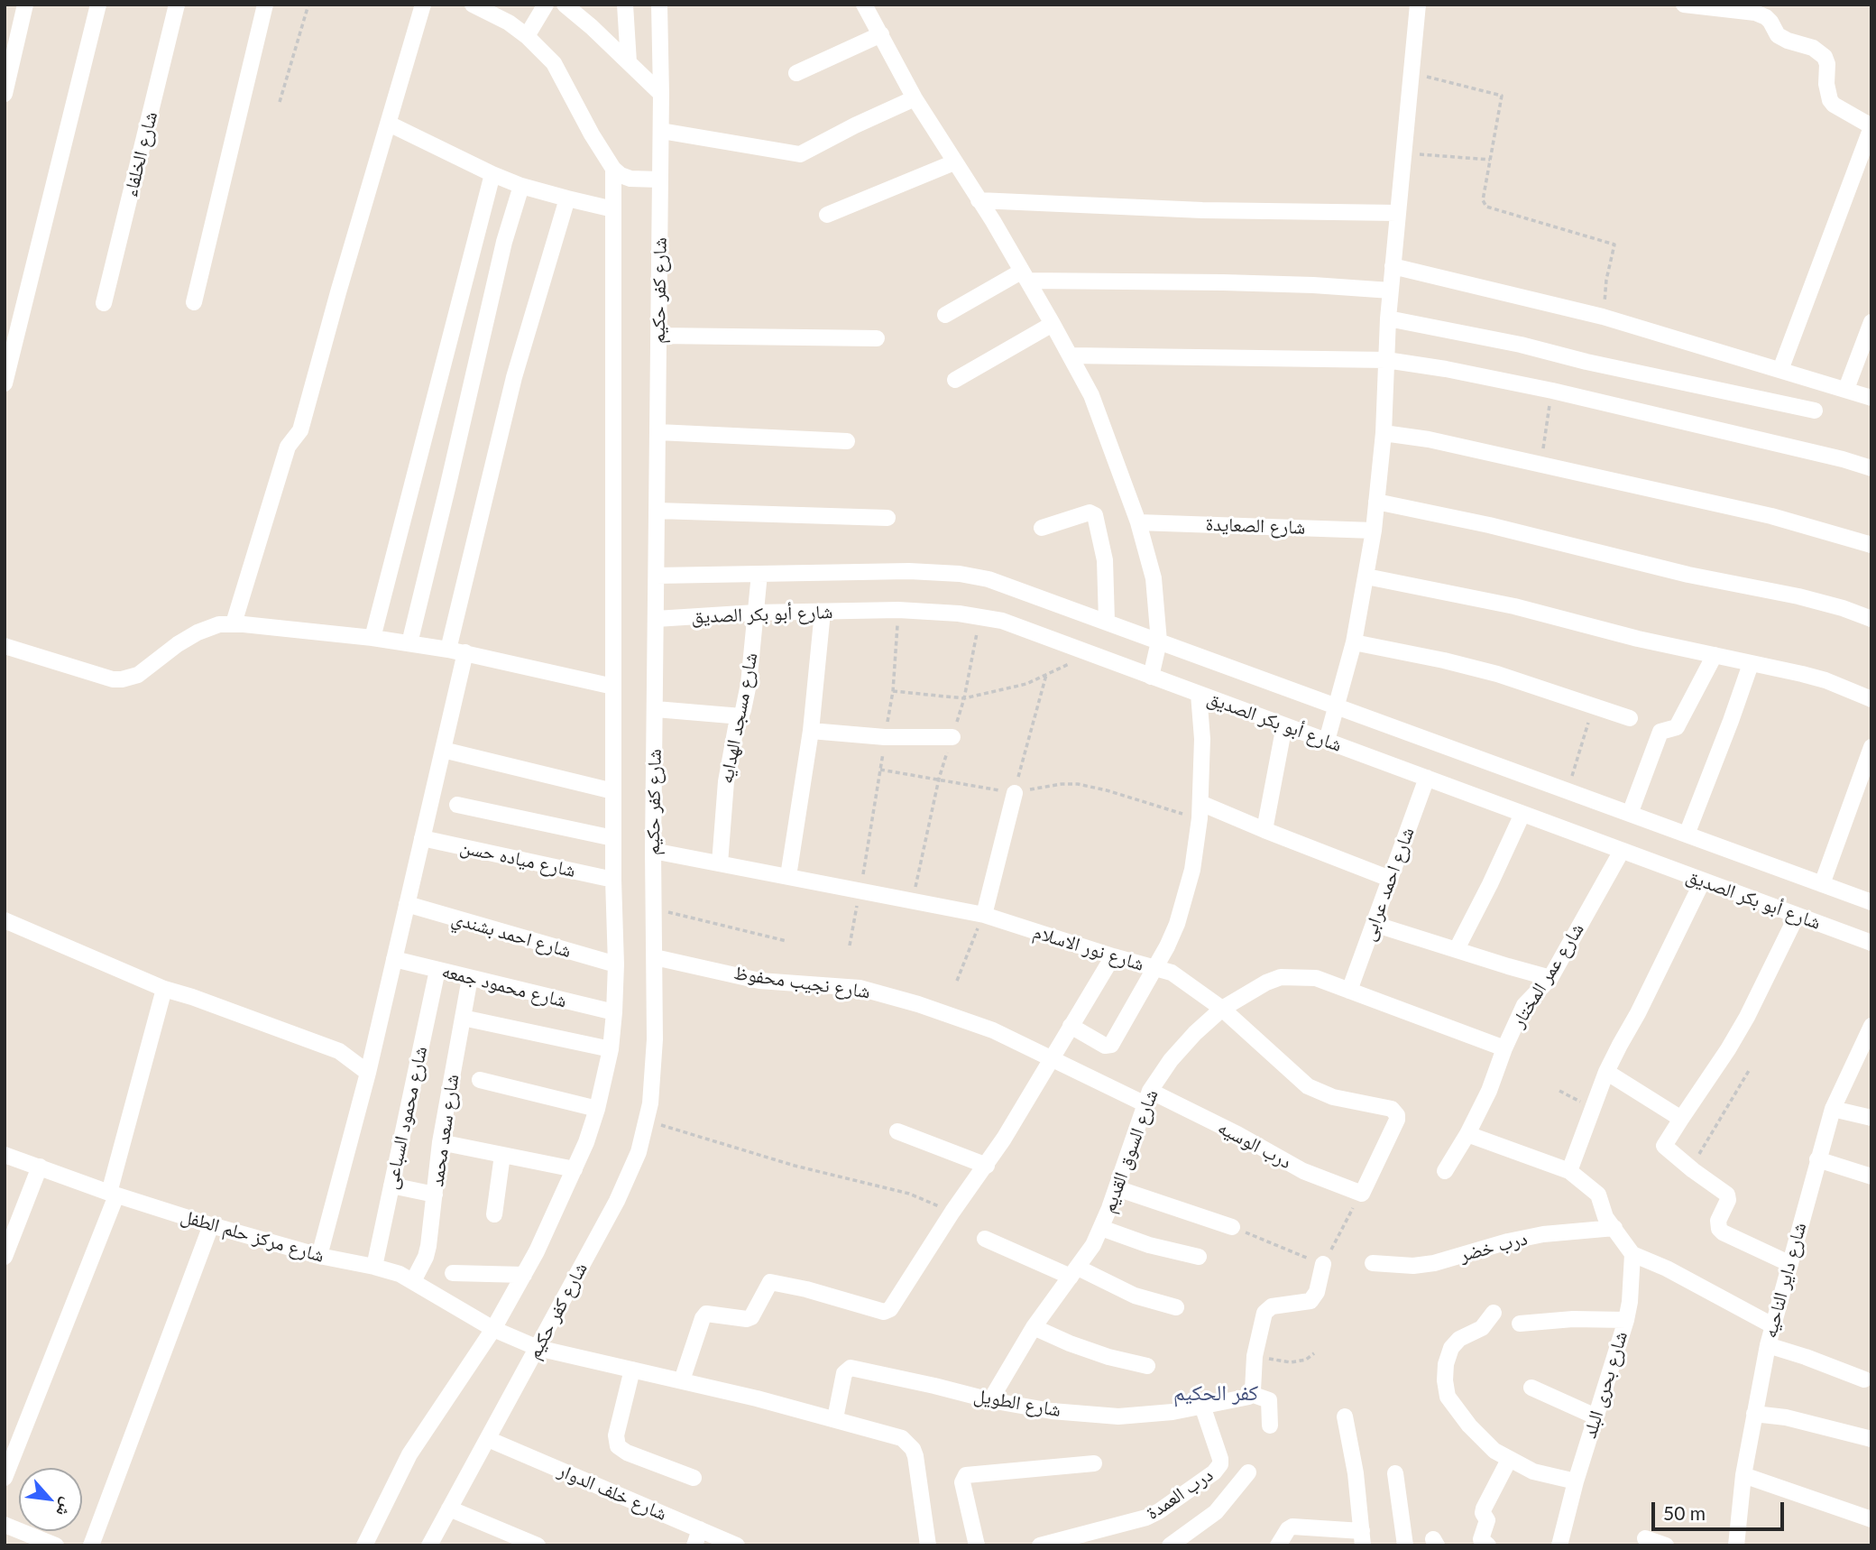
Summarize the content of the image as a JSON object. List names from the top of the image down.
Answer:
{
  "streets": {
    "street": [
      "شارع الخلفاء",
      "شارع كفر حكيم",
      "شارع الصعايدة",
      "شارع أبو بكر الصديق",
      "شارع مسجد الهدايه",
      "شارع مياده حسن",
      "شارع احمد عرابى",
      "شارع احمد بشندي",
      "شارع نور الاسلام",
      "شارع عمر المختار",
      "شارع نجيب محفوظ",
      "شارع محمود جمعه",
      "شارع محمود السباعى",
      "شارع سعد محمد",
      "درب الوسيه",
      "شارع السوق القديم",
      "شارع مركز حلم الطفل",
      "درب خضر",
      "شارع داير الناحيه",
      "شارع بحرى البلد",
      "شارع الطويل",
      "شارع خلف الدوار",
      "درب العمدة"
    ]
  },
  "crossings": [
    ["شارع كفر حكيم", "شارع أبو بكر الصديق"],
    ["شارع كفر حكيم", "شارع مياده حسن"],
    ["شارع كفر حكيم", "شارع احمد بشندي"],
    ["شارع كفر حكيم", "شارع نور الاسلام"],
    ["شارع كفر حكيم", "شارع نجيب محفوظ"],
    ["شارع كفر حكيم", "شارع محمود جمعه"],
    ["شارع كفر حكيم", "شارع مركز حلم الطفل"],
    ["شارع كفر حكيم", "شارع خلف الدوار"],
    ["شارع أبو بكر الصديق", "شارع مسجد الهدايه"],
    ["شارع أبو بكر الصديق", "شارع احمد عرابى"],
    ["شارع أبو بكر الصديق", "شارع عمر المختار"],
    ["شارع مسجد الهدايه", "شارع نور الاسلام"],
    ["شارع احمد عرابى", "شارع السوق القديم"],
    ["شارع نور الاسلام", "درب الوسيه"],
    ["شارع نور الاسلام", "شارع السوق القديم"],
    ["شارع عمر المختار", "شارع السوق القديم"],
    ["شارع نجيب محفوظ", "درب الوسيه"],
    ["شارع نجيب محفوظ", "شارع السوق القديم"],
    ["شارع محمود جمعه", "شارع محمود السباعى"],
    ["شارع محمود جمعه", "شارع سعد محمد"],
    ["شارع محمود السباعى", "شارع مركز حلم الطفل"],
    ["شارع سعد محمد", "شارع مركز حلم الطفل"],
    ["درب الوسيه", "شارع السوق القديم"],
    ["شارع السوق القديم", "شارع الطويل"],
    ["شارع مركز حلم الطفل", "شارع الطويل"],
    ["شارع الطويل", "درب العمدة"]
  ],
  "districts": ["كفر الحكيم"],
  "scale_bar": "50 m",
  "north": "bottom right"
}
